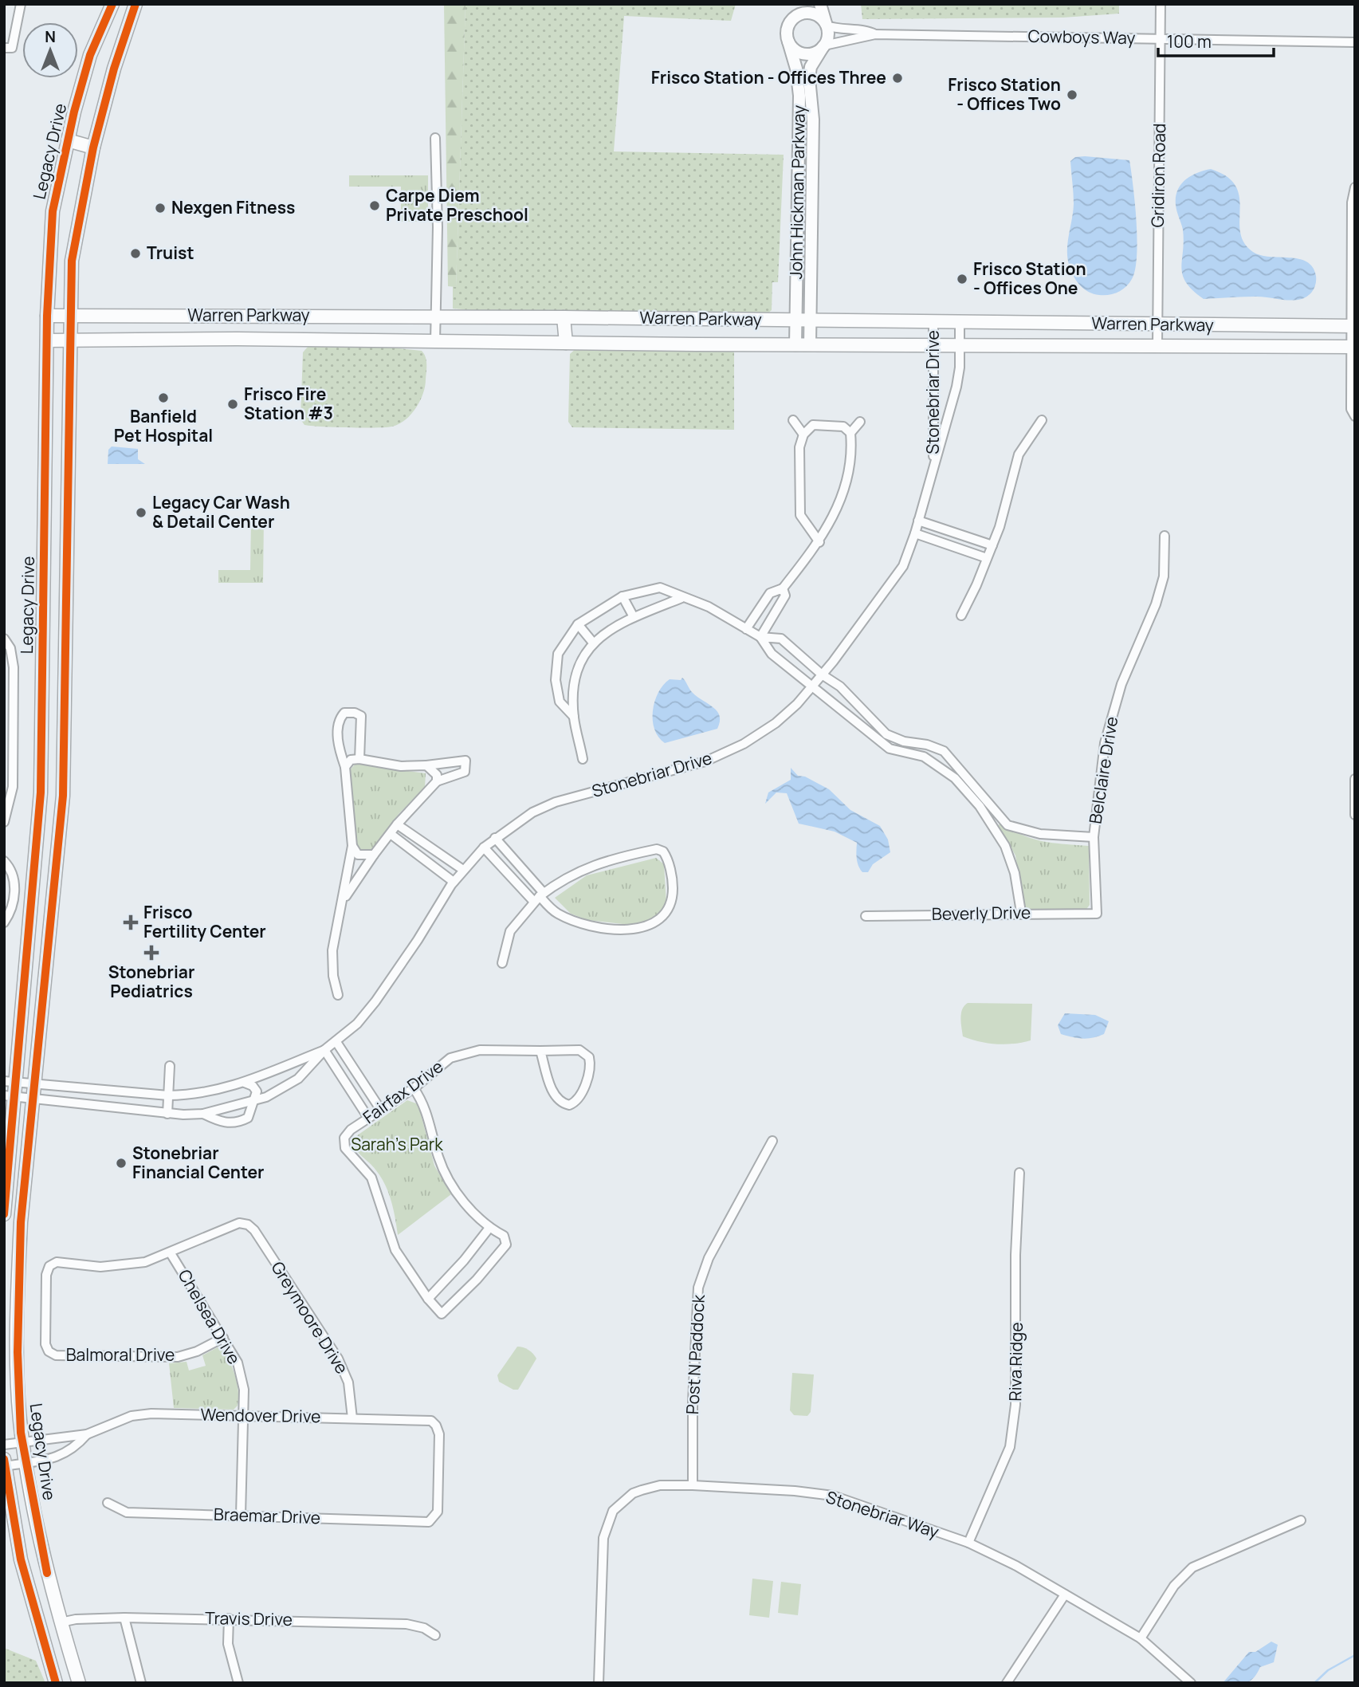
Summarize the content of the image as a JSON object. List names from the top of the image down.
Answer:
{
  "streets": {
    "main road": ["Legacy Drive", "Warren Parkway"],
    "street": [
      "Cowboys Way",
      "Gridiron Road",
      "John Hickman Parkway",
      "Stonebriar Drive",
      "Belclaire Drive",
      "Beverly Drive",
      "Fairfax Drive",
      "Chelsea Drive",
      "Greymoore Drive",
      "Post N Paddock",
      "Balmoral Drive",
      "Riva Ridge",
      "Wendover Drive",
      "Stonebriar Way",
      "Braemar Drive",
      "Travis Drive"
    ]
  },
  "crossings": [
    ["Cowboys Way", "Gridiron Road"],
    ["Cowboys Way", "John Hickman Parkway"],
    ["Legacy Drive", "Warren Parkway"],
    ["Legacy Drive", "Stonebriar Drive"],
    ["Legacy Drive", "Wendover Drive"],
    ["Legacy Drive", "Travis Drive"],
    ["Gridiron Road", "Warren Parkway"],
    ["John Hickman Parkway", "Warren Parkway"],
    ["Warren Parkway", "Stonebriar Drive"],
    ["Belclaire Drive", "Beverly Drive"],
    ["Chelsea Drive", "Greymoore Drive"],
    ["Chelsea Drive", "Balmoral Drive"],
    ["Chelsea Drive", "Wendover Drive"],
    ["Chelsea Drive", "Braemar Drive"],
    ["Greymoore Drive", "Balmoral Drive"],
    ["Greymoore Drive", "Wendover Drive"],
    ["Post N Paddock", "Stonebriar Way"],
    ["Riva Ridge", "Stonebriar Way"],
    ["Wendover Drive", "Braemar Drive"]
  ],
  "parks": ["Sarah's Park"],
  "places": {
    "other": [
      "Frisco Station - Offices Three",
      "Frisco Station - Offices Two",
      "Carpe Diem Private Preschool",
      "Nexgen Fitness",
      "Truist",
      "Frisco Station - Offices One",
      "Banfield Pet Hospital",
      "Frisco Fire Station #3",
      "Legacy Car Wash & Detail Center",
      "Stonebriar Financial Center"
    ],
    "health": ["Frisco Fertility Center", "Stonebriar Pediatrics"]
  },
  "scale_bar": "100 m",
  "north": "top"
}
